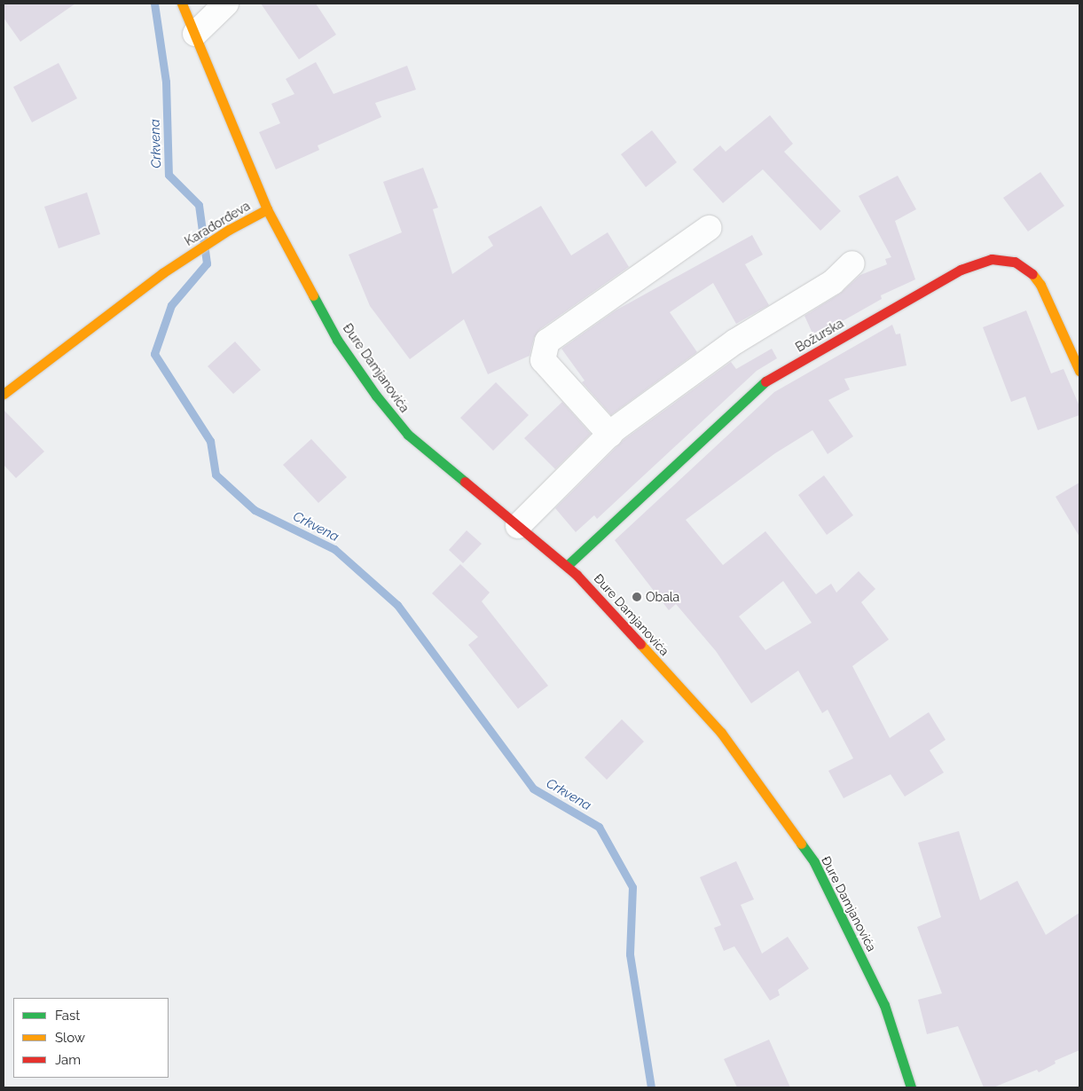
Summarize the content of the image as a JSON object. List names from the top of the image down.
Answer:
{
  "streets": {
    "main road": ["Karađorđeva", "Božurska", "Đure Damjanovića"]
  },
  "crossings": [
    ["Karađorđeva", "Đure Damjanovića"],
    ["Božurska", "Đure Damjanovića"]
  ],
  "water": ["Crkvena"],
  "places": ["Obala"],
  "legend": ["Fast", "Slow", "Jam"]
}
